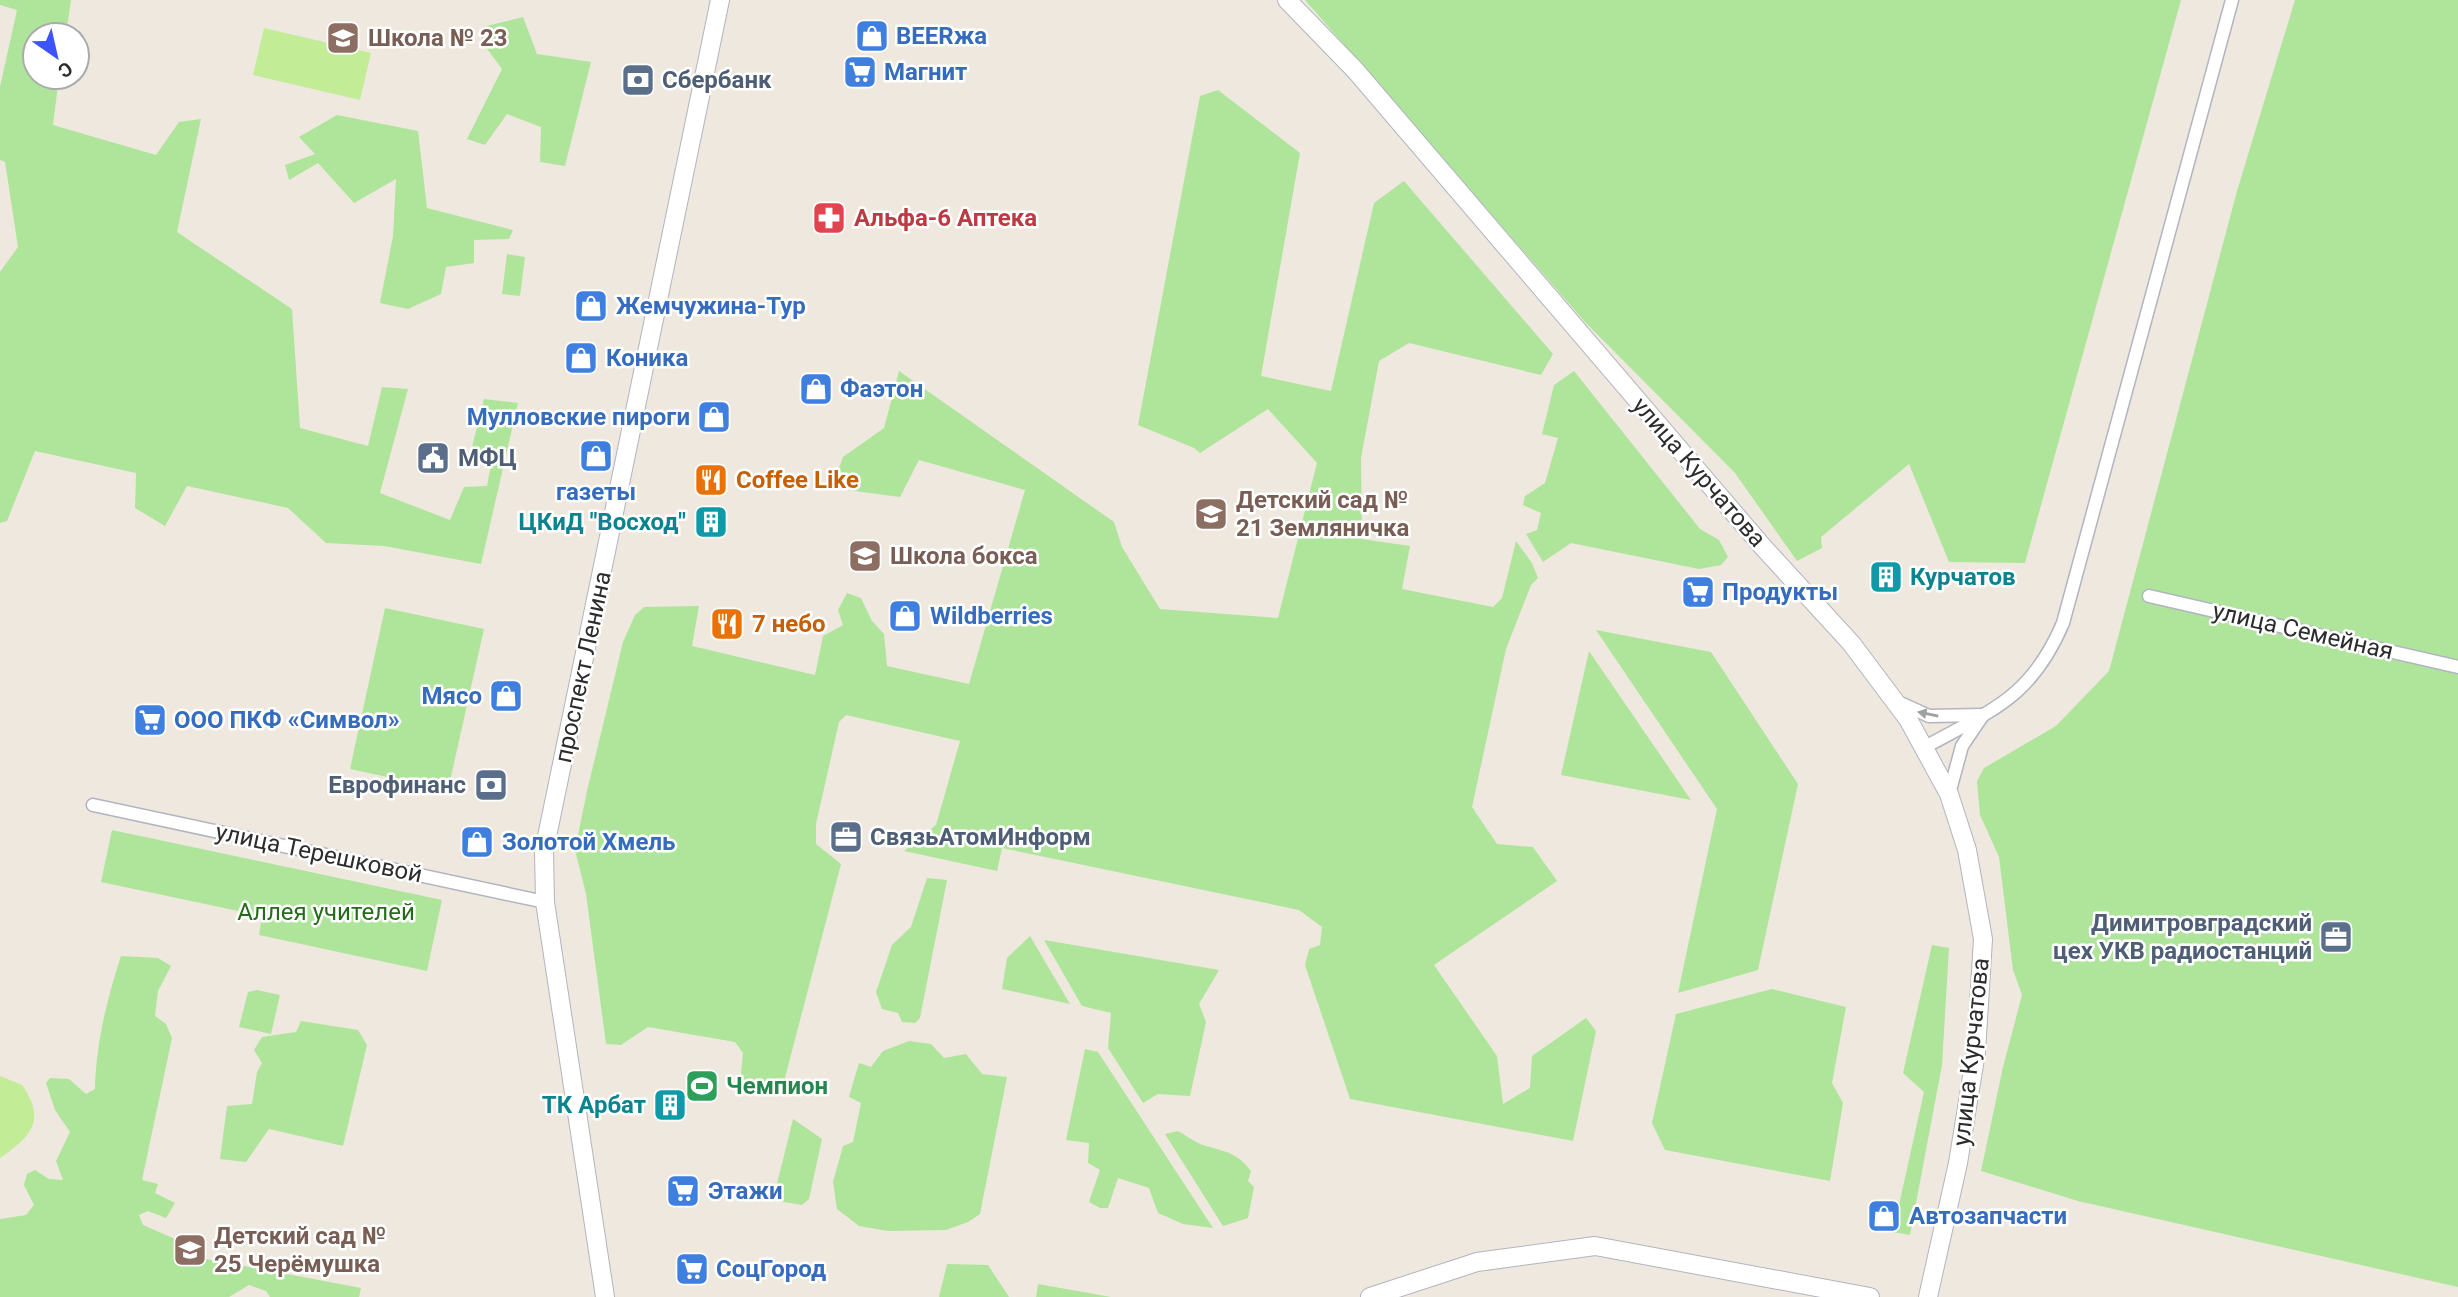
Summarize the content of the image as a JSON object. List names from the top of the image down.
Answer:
{
  "streets": {
    "street": [
      "улица Курчатова",
      "улица Семейная",
      "проспект Ленина",
      "улица Терешковой"
    ]
  },
  "crossings": [
    ["проспект Ленина", "улица Терешковой"]
  ],
  "parks": ["Аллея учителей"],
  "places": {
    "shop": [
      "BEERжа",
      "Жемчужина-Тур",
      "Коника",
      "Фаэтон",
      "Мулловские пироги",
      "газеты",
      "Wildberries",
      "Мясо",
      "Золотой Хмель",
      "Автозапчасти"
    ],
    "school or university": [
      "Школа № 23",
      "Детский сад № 21 Земляничка",
      "Школа бокса",
      "Детский сад № 25 Черёмушка"
    ],
    "supermarket": [
      "Магнит",
      "Продукты",
      "ООО ПКФ «Символ»",
      "Этажи",
      "СоцГород"
    ],
    "bank": ["Сбербанк", "Еврофинанс"],
    "pharmacy": ["Альфа-6 Аптека"],
    "public building": ["МФЦ"],
    "restaurant": ["Coffee Like", "7 небо"],
    "building": ["ЦКиД \"Восход\"", "Курчатов", "ТК Арбат"],
    "office": ["СвязьАтомИнформ", "Димитровградский цех УКВ радиостанций"],
    "sports": ["Чемпион"]
  },
  "north": "bottom right"
}
